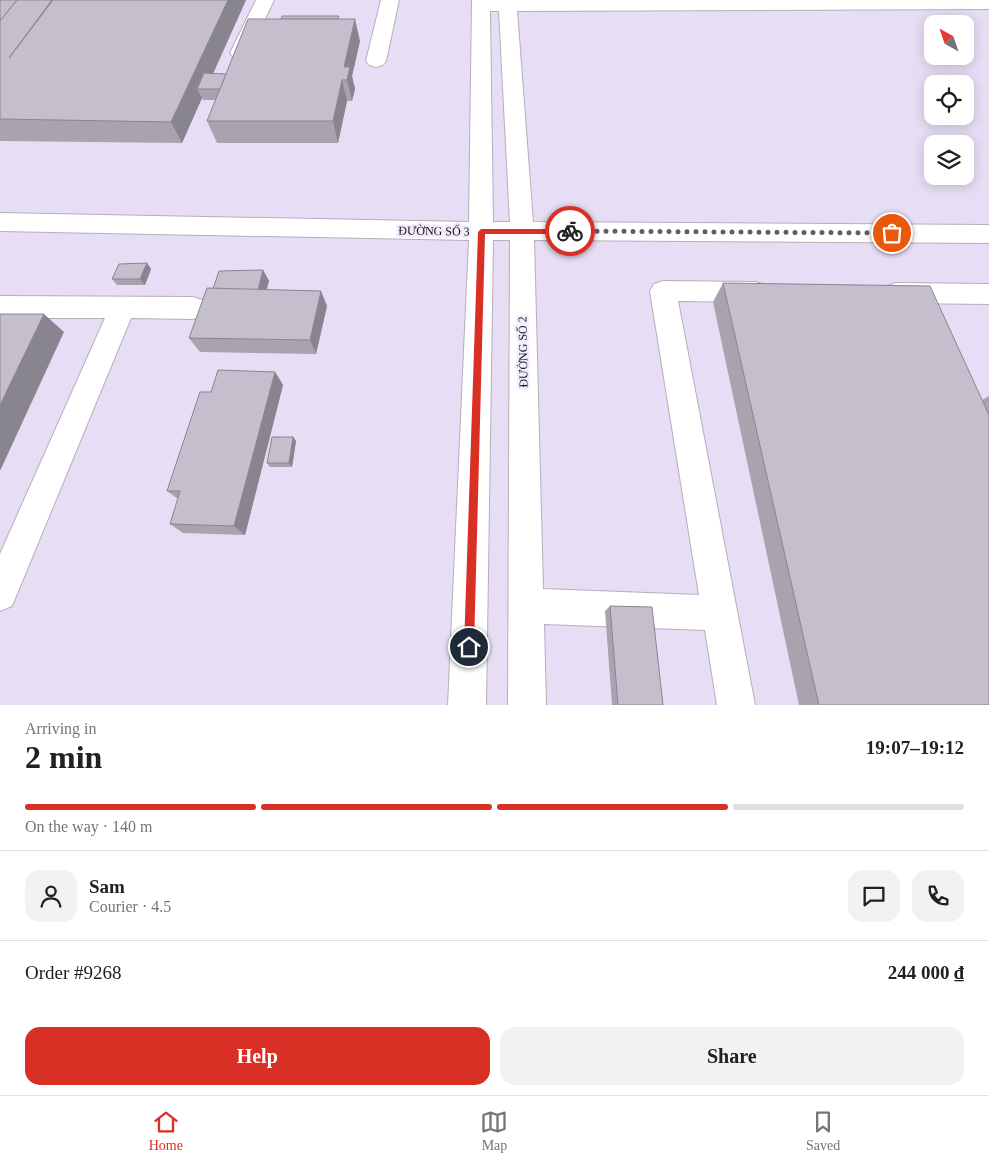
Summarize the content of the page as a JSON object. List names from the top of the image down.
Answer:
{
  "streets": {
    "street": ["ĐƯỜNG SỐ 3", "ĐƯỜNG SỐ 2"]
  },
  "crossings": [
    ["ĐƯỜNG SỐ 3", "ĐƯỜNG SỐ 2"]
  ],
  "north": "top left",
  "page": {
    "heading": ["2 min", "Arriving in", "19:07–19:12"],
    "panel": [
      "Sam",
      "Courier · 4.5",
      "Order #9268",
      "244 000 ₫"
    ],
    "bar": "On the way · 140 m",
    "buttons": ["Help", "Share"],
    "tabs": ["Home", "Map", "Saved"]
  }
}
